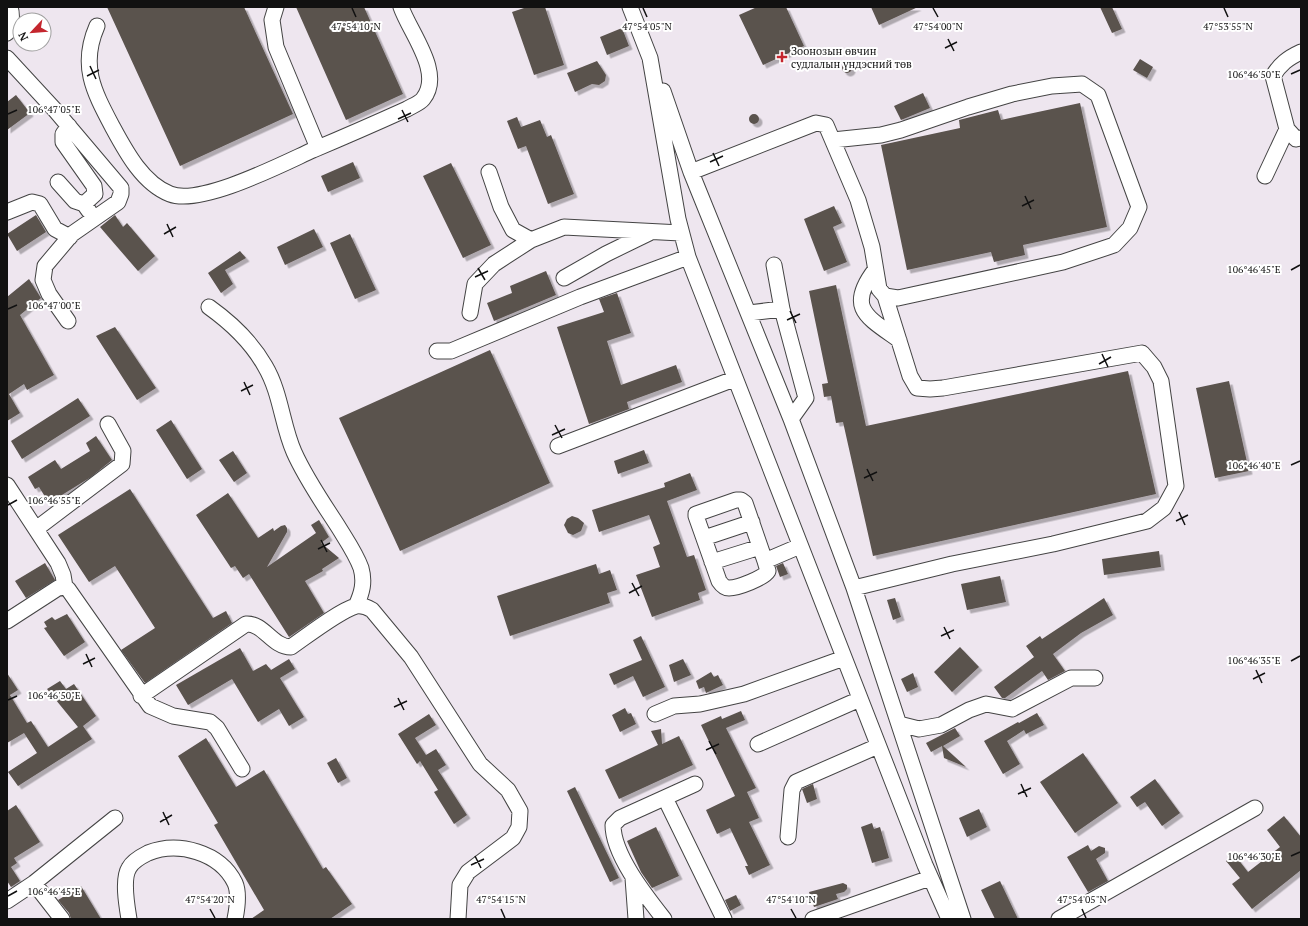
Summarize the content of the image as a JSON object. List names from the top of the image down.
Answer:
{
  "places": {
    "health": ["Зоонозын өвчин судлалын үндэсний төв"]
  },
  "north": "bottom left",
  "coordinates": [
    "47°54'10\"N",
    "47°54'05\"N",
    "47°54'00\"N",
    "47°53'55\"N",
    "106°46'50\"E",
    "106°47'05\"E",
    "106°46'45\"E",
    "106°47'00\"E",
    "106°46'40\"E",
    "106°46'55\"E",
    "106°46'35\"E",
    "106°46'30\"E",
    "47°54'20\"N",
    "47°54'15\"N"
  ]
}
